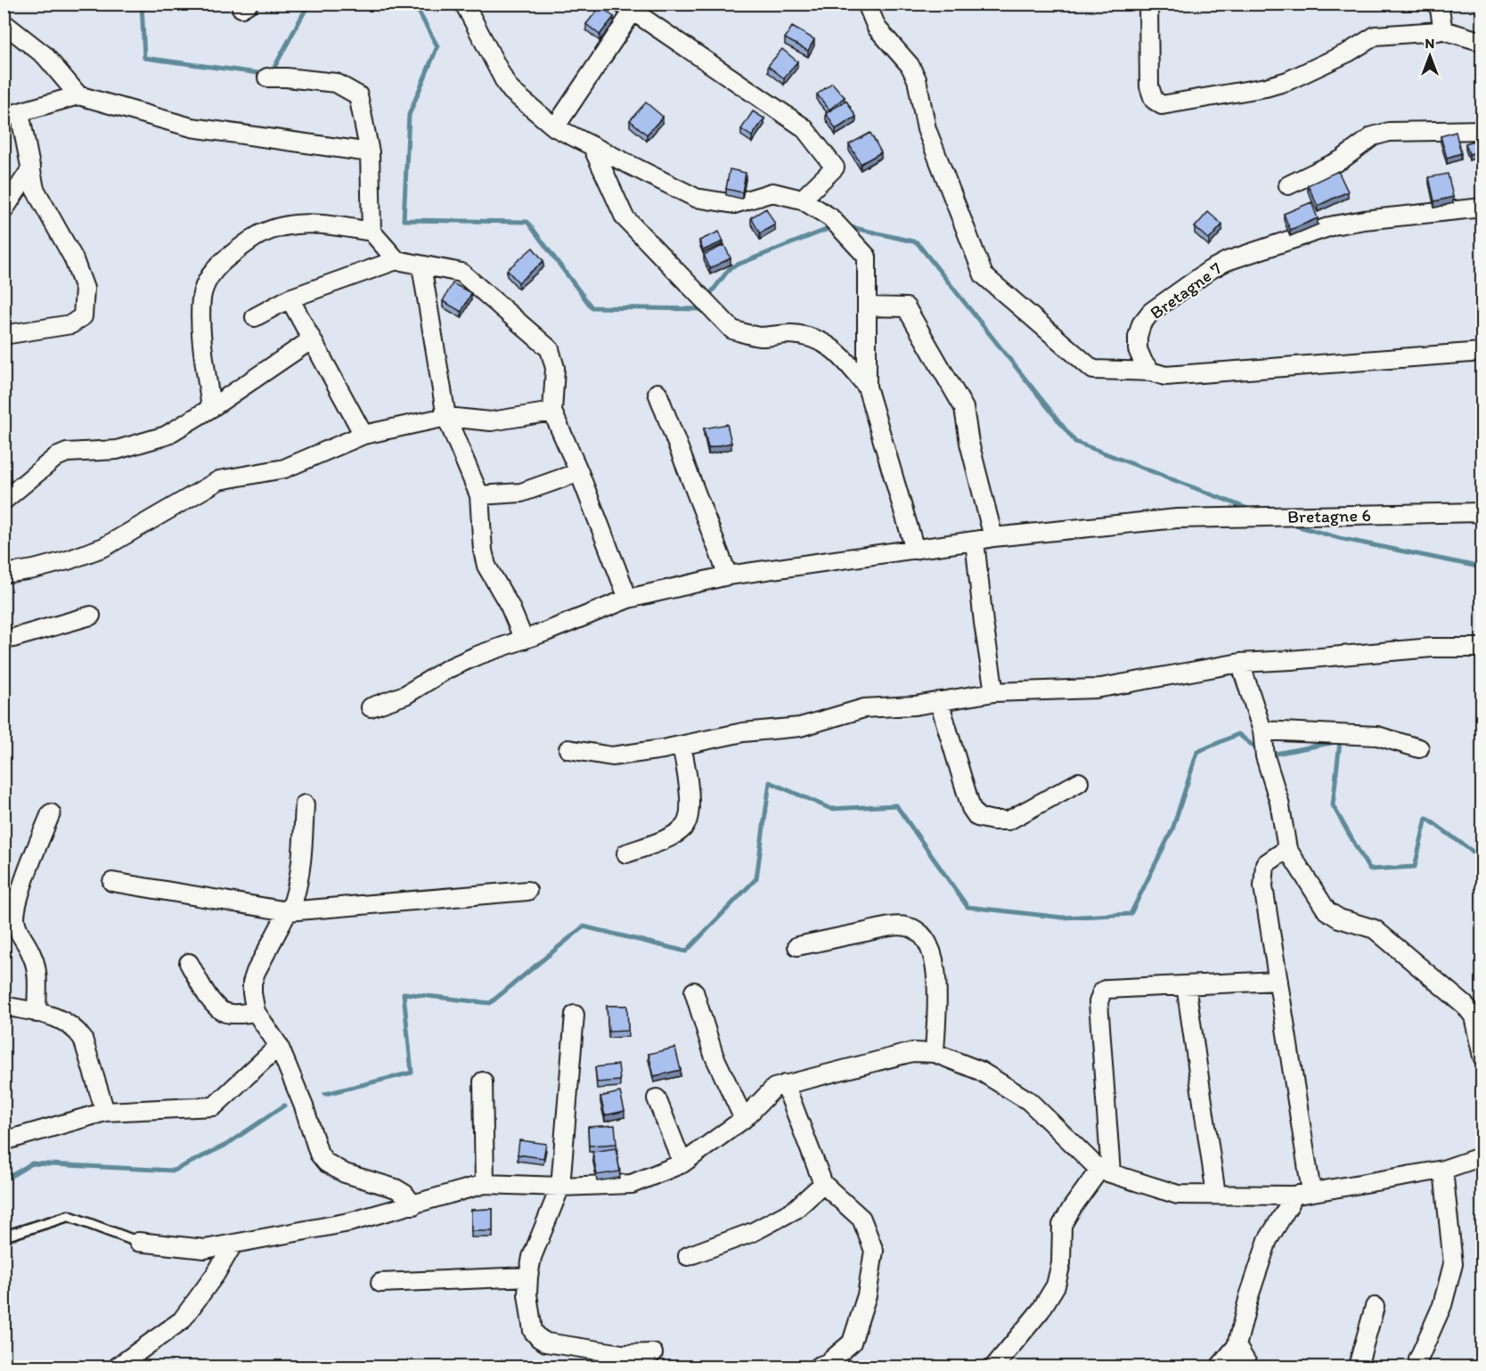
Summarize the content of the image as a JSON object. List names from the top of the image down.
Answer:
{
  "streets": {
    "street": ["Bretagne 7", "Bretagne 6"]
  },
  "north": "top"
}
